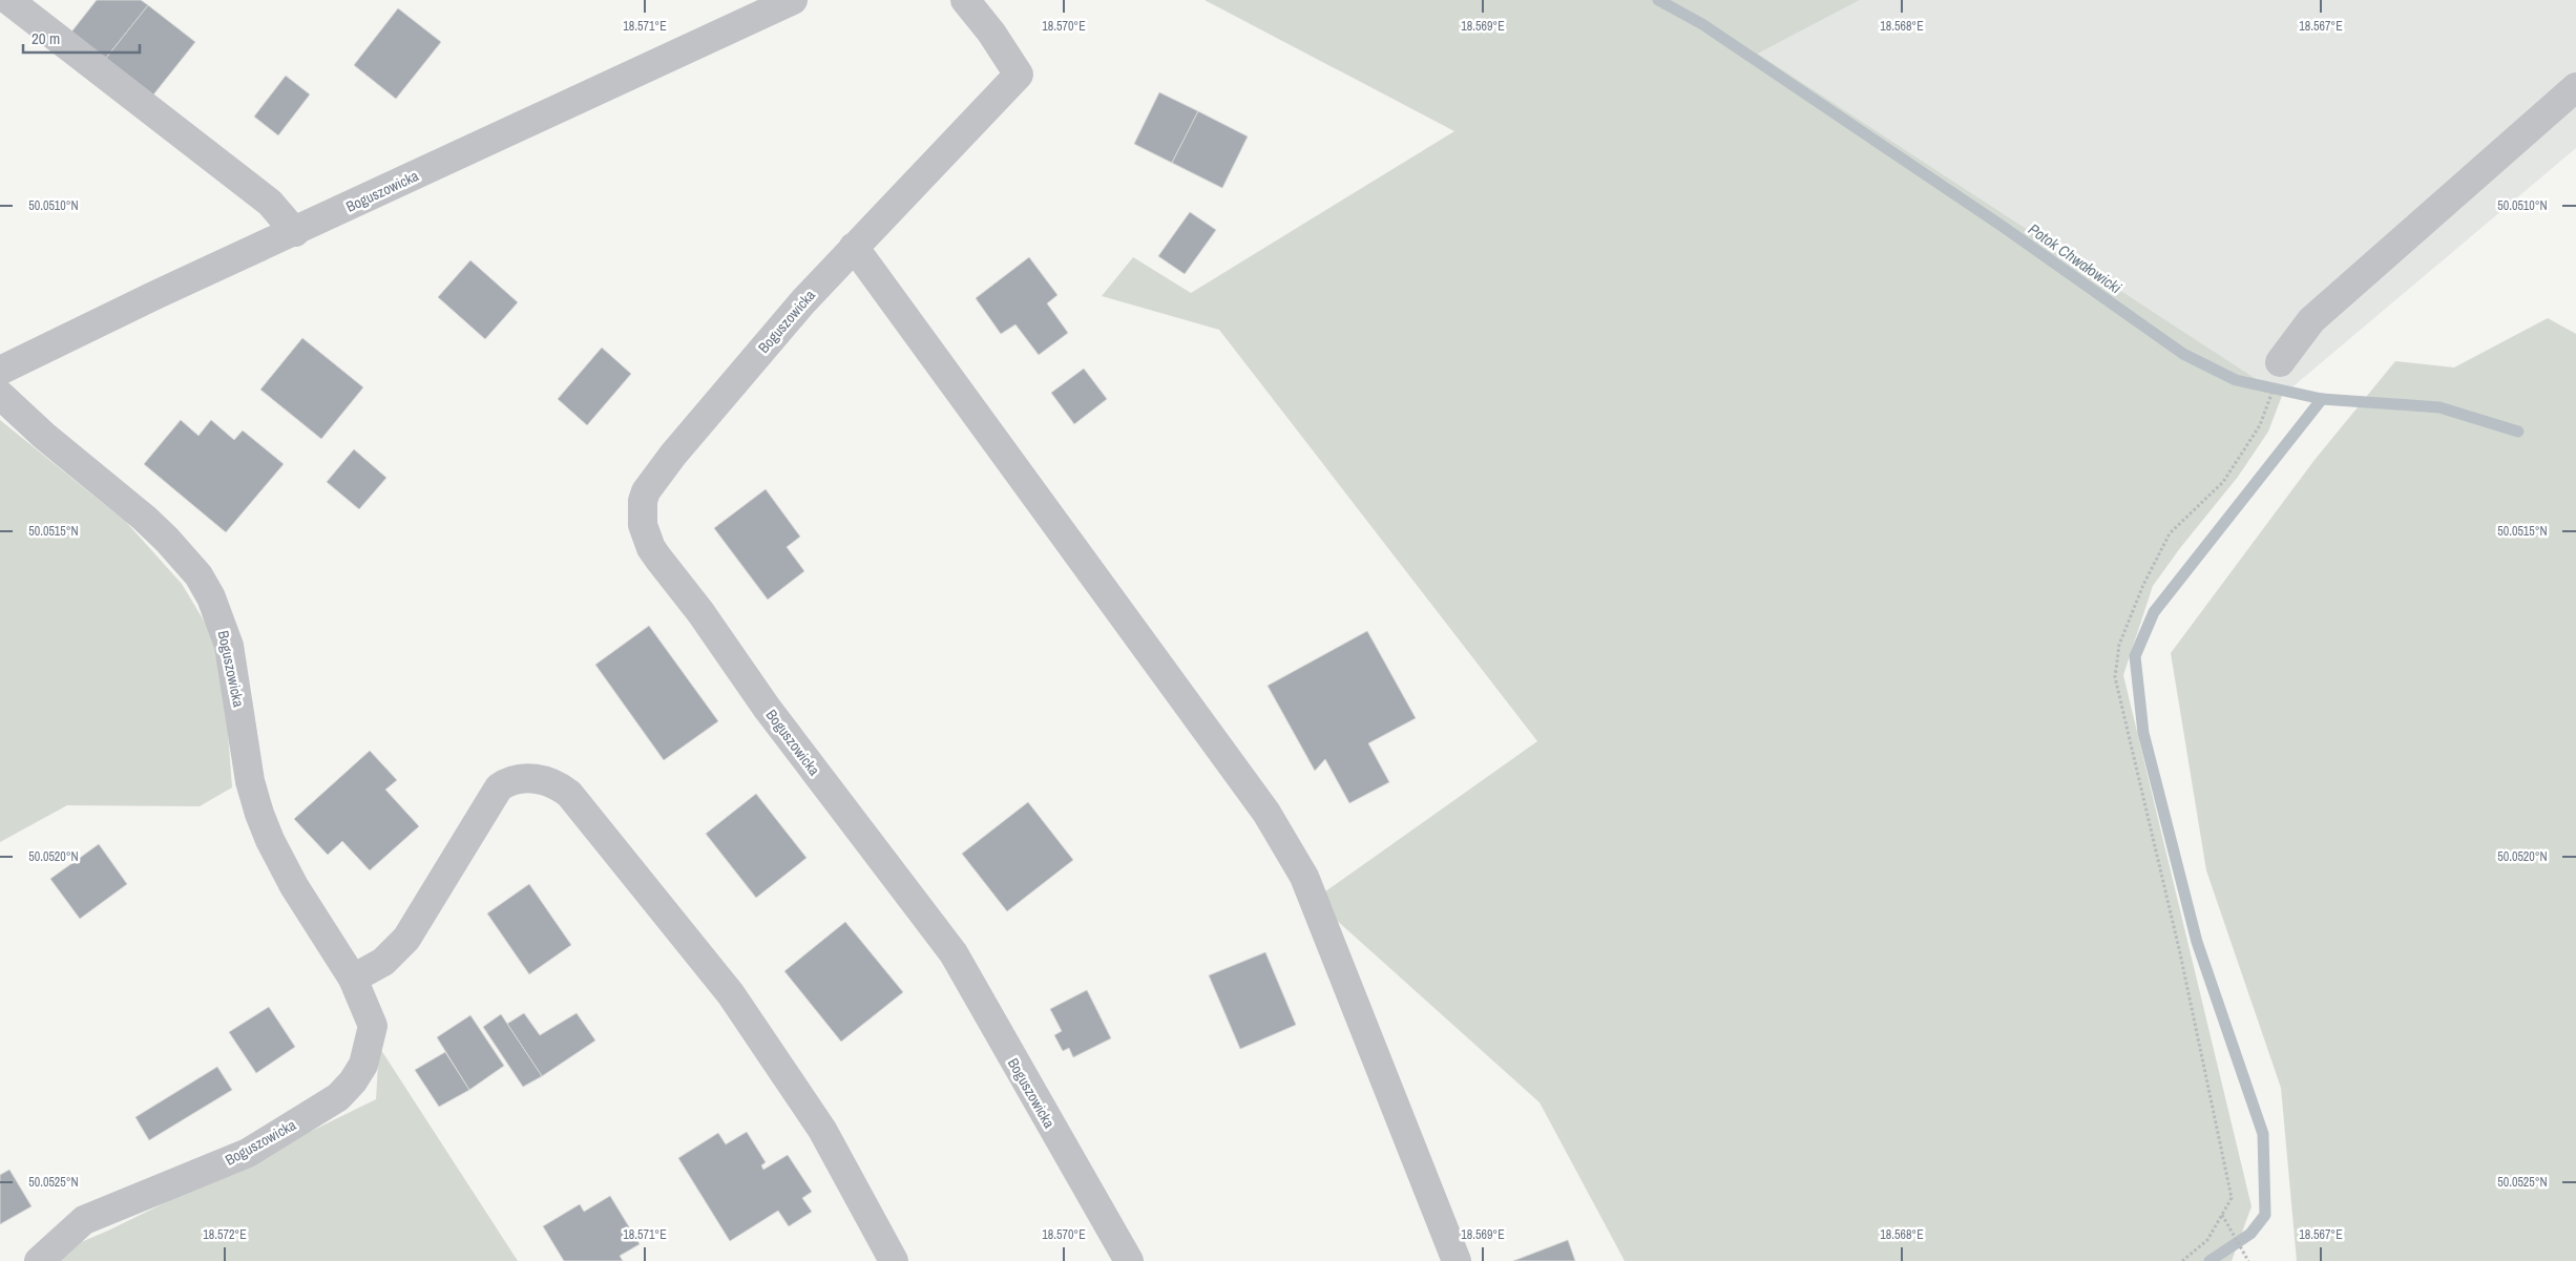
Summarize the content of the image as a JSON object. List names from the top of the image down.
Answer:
{
  "streets": {
    "street": ["Boguszowicka"]
  },
  "water": ["Potok Chwałowicki"],
  "scale_bar": "20 m",
  "coordinates": [
    "18.571°E",
    "18.570°E",
    "18.569°E",
    "18.568°E",
    "18.567°E",
    "50.0510°N",
    "50.0515°N",
    "50.0520°N",
    "50.0525°N",
    "18.572°E"
  ]
}
